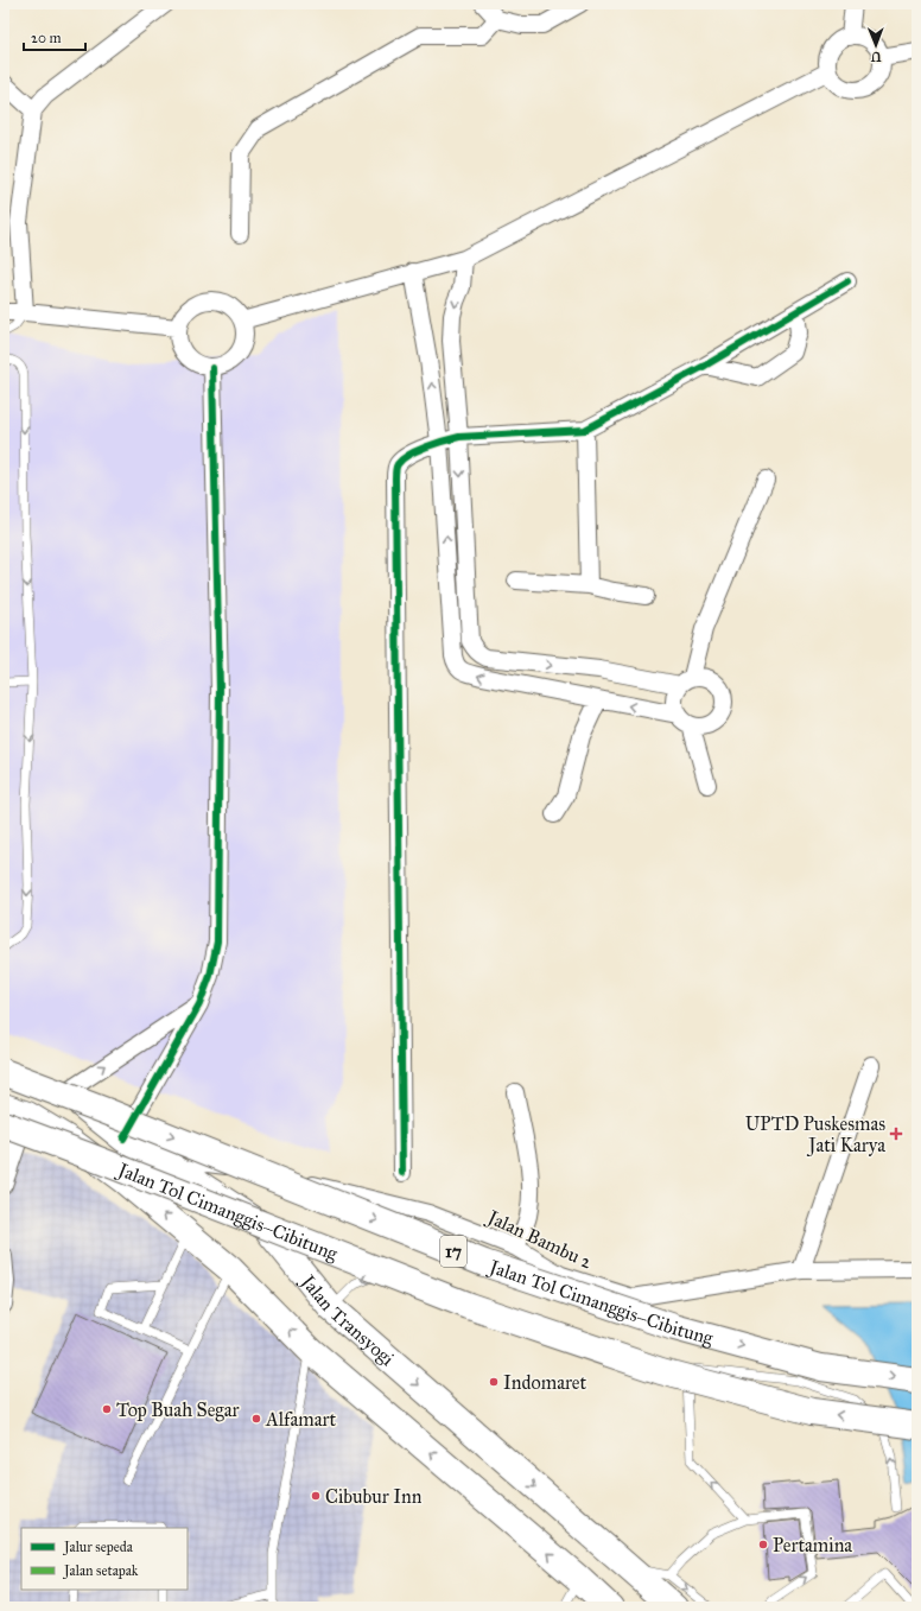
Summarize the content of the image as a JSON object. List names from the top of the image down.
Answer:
{
  "streets": {
    "highway": ["Jalan Tol Cimanggis–Cibitung", "17", "Jalan Transyogi"],
    "street": ["Jalan Bambu 2"]
  },
  "crossings": [
    ["Jalan Bambu 2", "Jalan Transyogi"]
  ],
  "places": {
    "health": ["UPTD Puskesmas Jati Karya"],
    "other": [
      "Indomaret",
      "Top Buah Segar",
      "Alfamart",
      "Cibubur Inn",
      "Pertamina"
    ]
  },
  "legend": ["Jalur sepeda", "Jalan setapak"],
  "scale_bar": "20 m",
  "north": "bottom"
}
